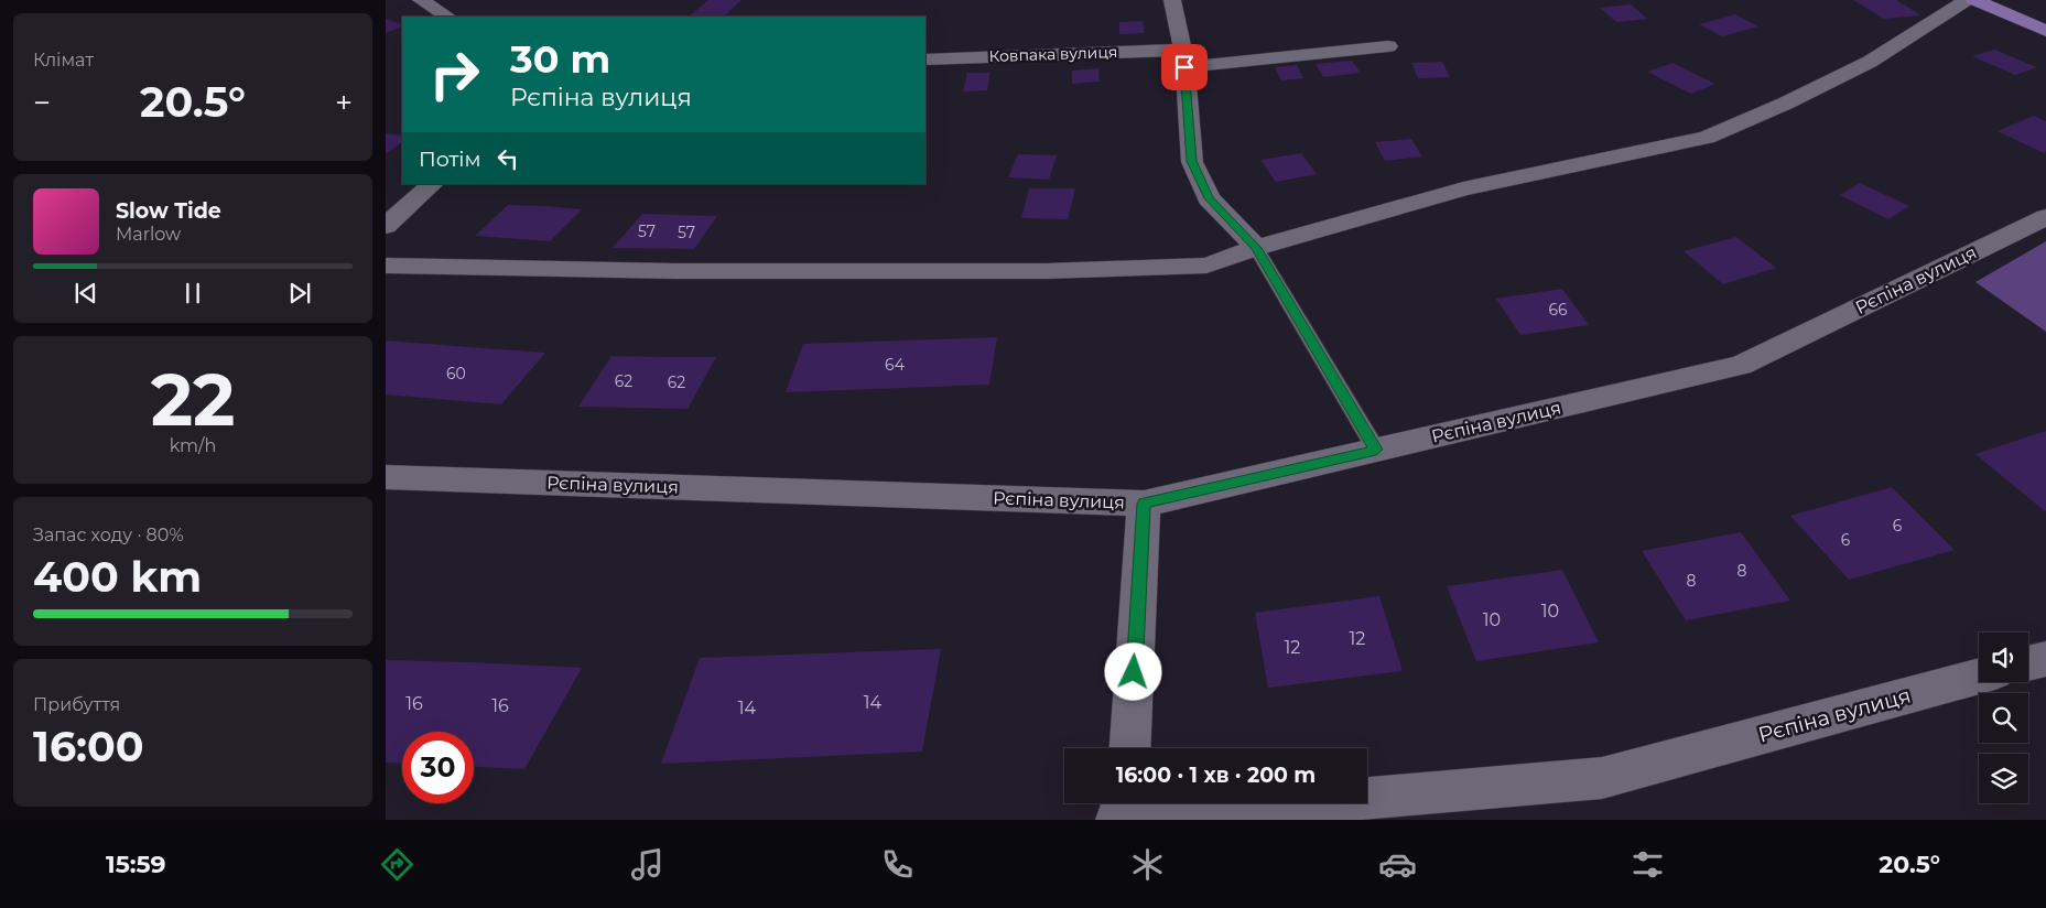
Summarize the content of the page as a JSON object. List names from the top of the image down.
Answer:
{
  "streets": {
    "street": ["Ковпака вулиця", "Рєпіна вулиця"]
  },
  "house_numbers": [
    "57",
    "57",
    "66",
    "64",
    "60",
    "62",
    "62",
    "6",
    "6",
    "8",
    "8",
    "10",
    "10",
    "12",
    "12",
    "14",
    "16",
    "16",
    "14"
  ],
  "page": {
    "tile": [
      "Клімат",
      ["22", "km/h"],
      ["Запас ходу · 80%", "400 km"],
      ["Прибуття", "16:00"]
    ],
    "turn": ["30 m", "Рєпіна вулиця"],
    "heat": ["−", "20.5°", "+"],
    "then": "Потім",
    "song": ["Slow Tide", "Marlow"],
    "limit": "30",
    "trip": "16:00 · 1 хв · 200 m",
    "tabs": ["15:59", "20.5°"]
  }
}
